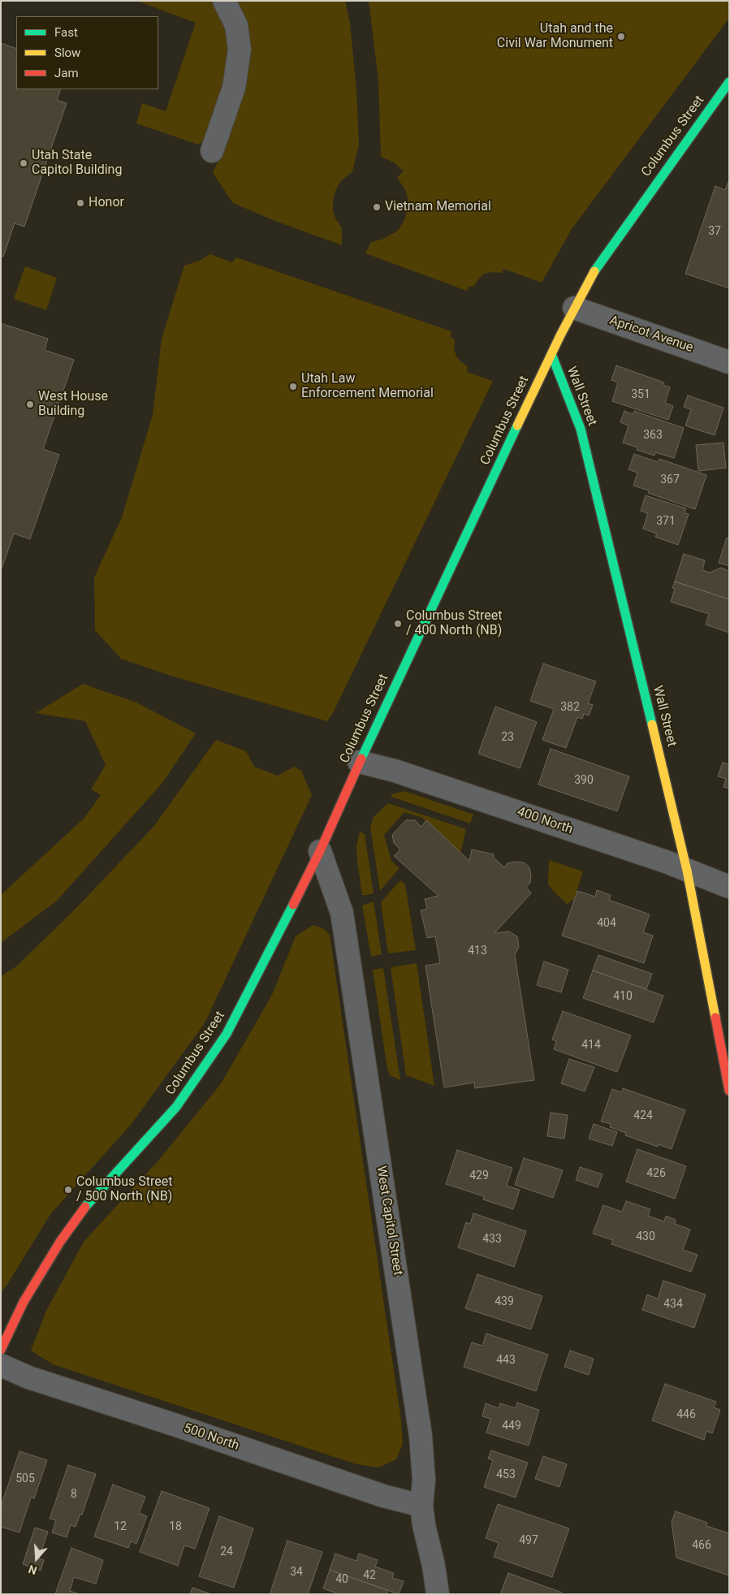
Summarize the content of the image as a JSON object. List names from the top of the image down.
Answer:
{
  "streets": {
    "main road": ["Columbus Street", "Wall Street"],
    "street": [
      "Apricot Avenue",
      "400 North",
      "West Capitol Street",
      "500 North"
    ]
  },
  "crossings": [
    ["Columbus Street", "Apricot Avenue"],
    ["Columbus Street", "Wall Street"],
    ["Columbus Street", "400 North"],
    ["Columbus Street", "West Capitol Street"],
    ["Wall Street", "400 North"],
    ["West Capitol Street", "500 North"]
  ],
  "places": [
    "Utah and the Civil War Monument",
    "Utah State Capitol Building",
    "Honor",
    "Vietnam Memorial",
    "Utah Law Enforcement Memorial",
    "West House Building",
    "Columbus Street / 400 North (NB)",
    "Columbus Street / 500 North (NB)"
  ],
  "house_numbers": [
    "37",
    "351",
    "363",
    "367",
    "371",
    "382",
    "23",
    "390",
    "404",
    "413",
    "410",
    "414",
    "424",
    "426",
    "429",
    "430",
    "433",
    "439",
    "434",
    "443",
    "446",
    "449",
    "453",
    "505",
    "8",
    "12",
    "18",
    "497",
    "466",
    "24",
    "34",
    "42",
    "40"
  ],
  "legend": ["Fast", "Slow", "Jam"],
  "north": "bottom"
}
